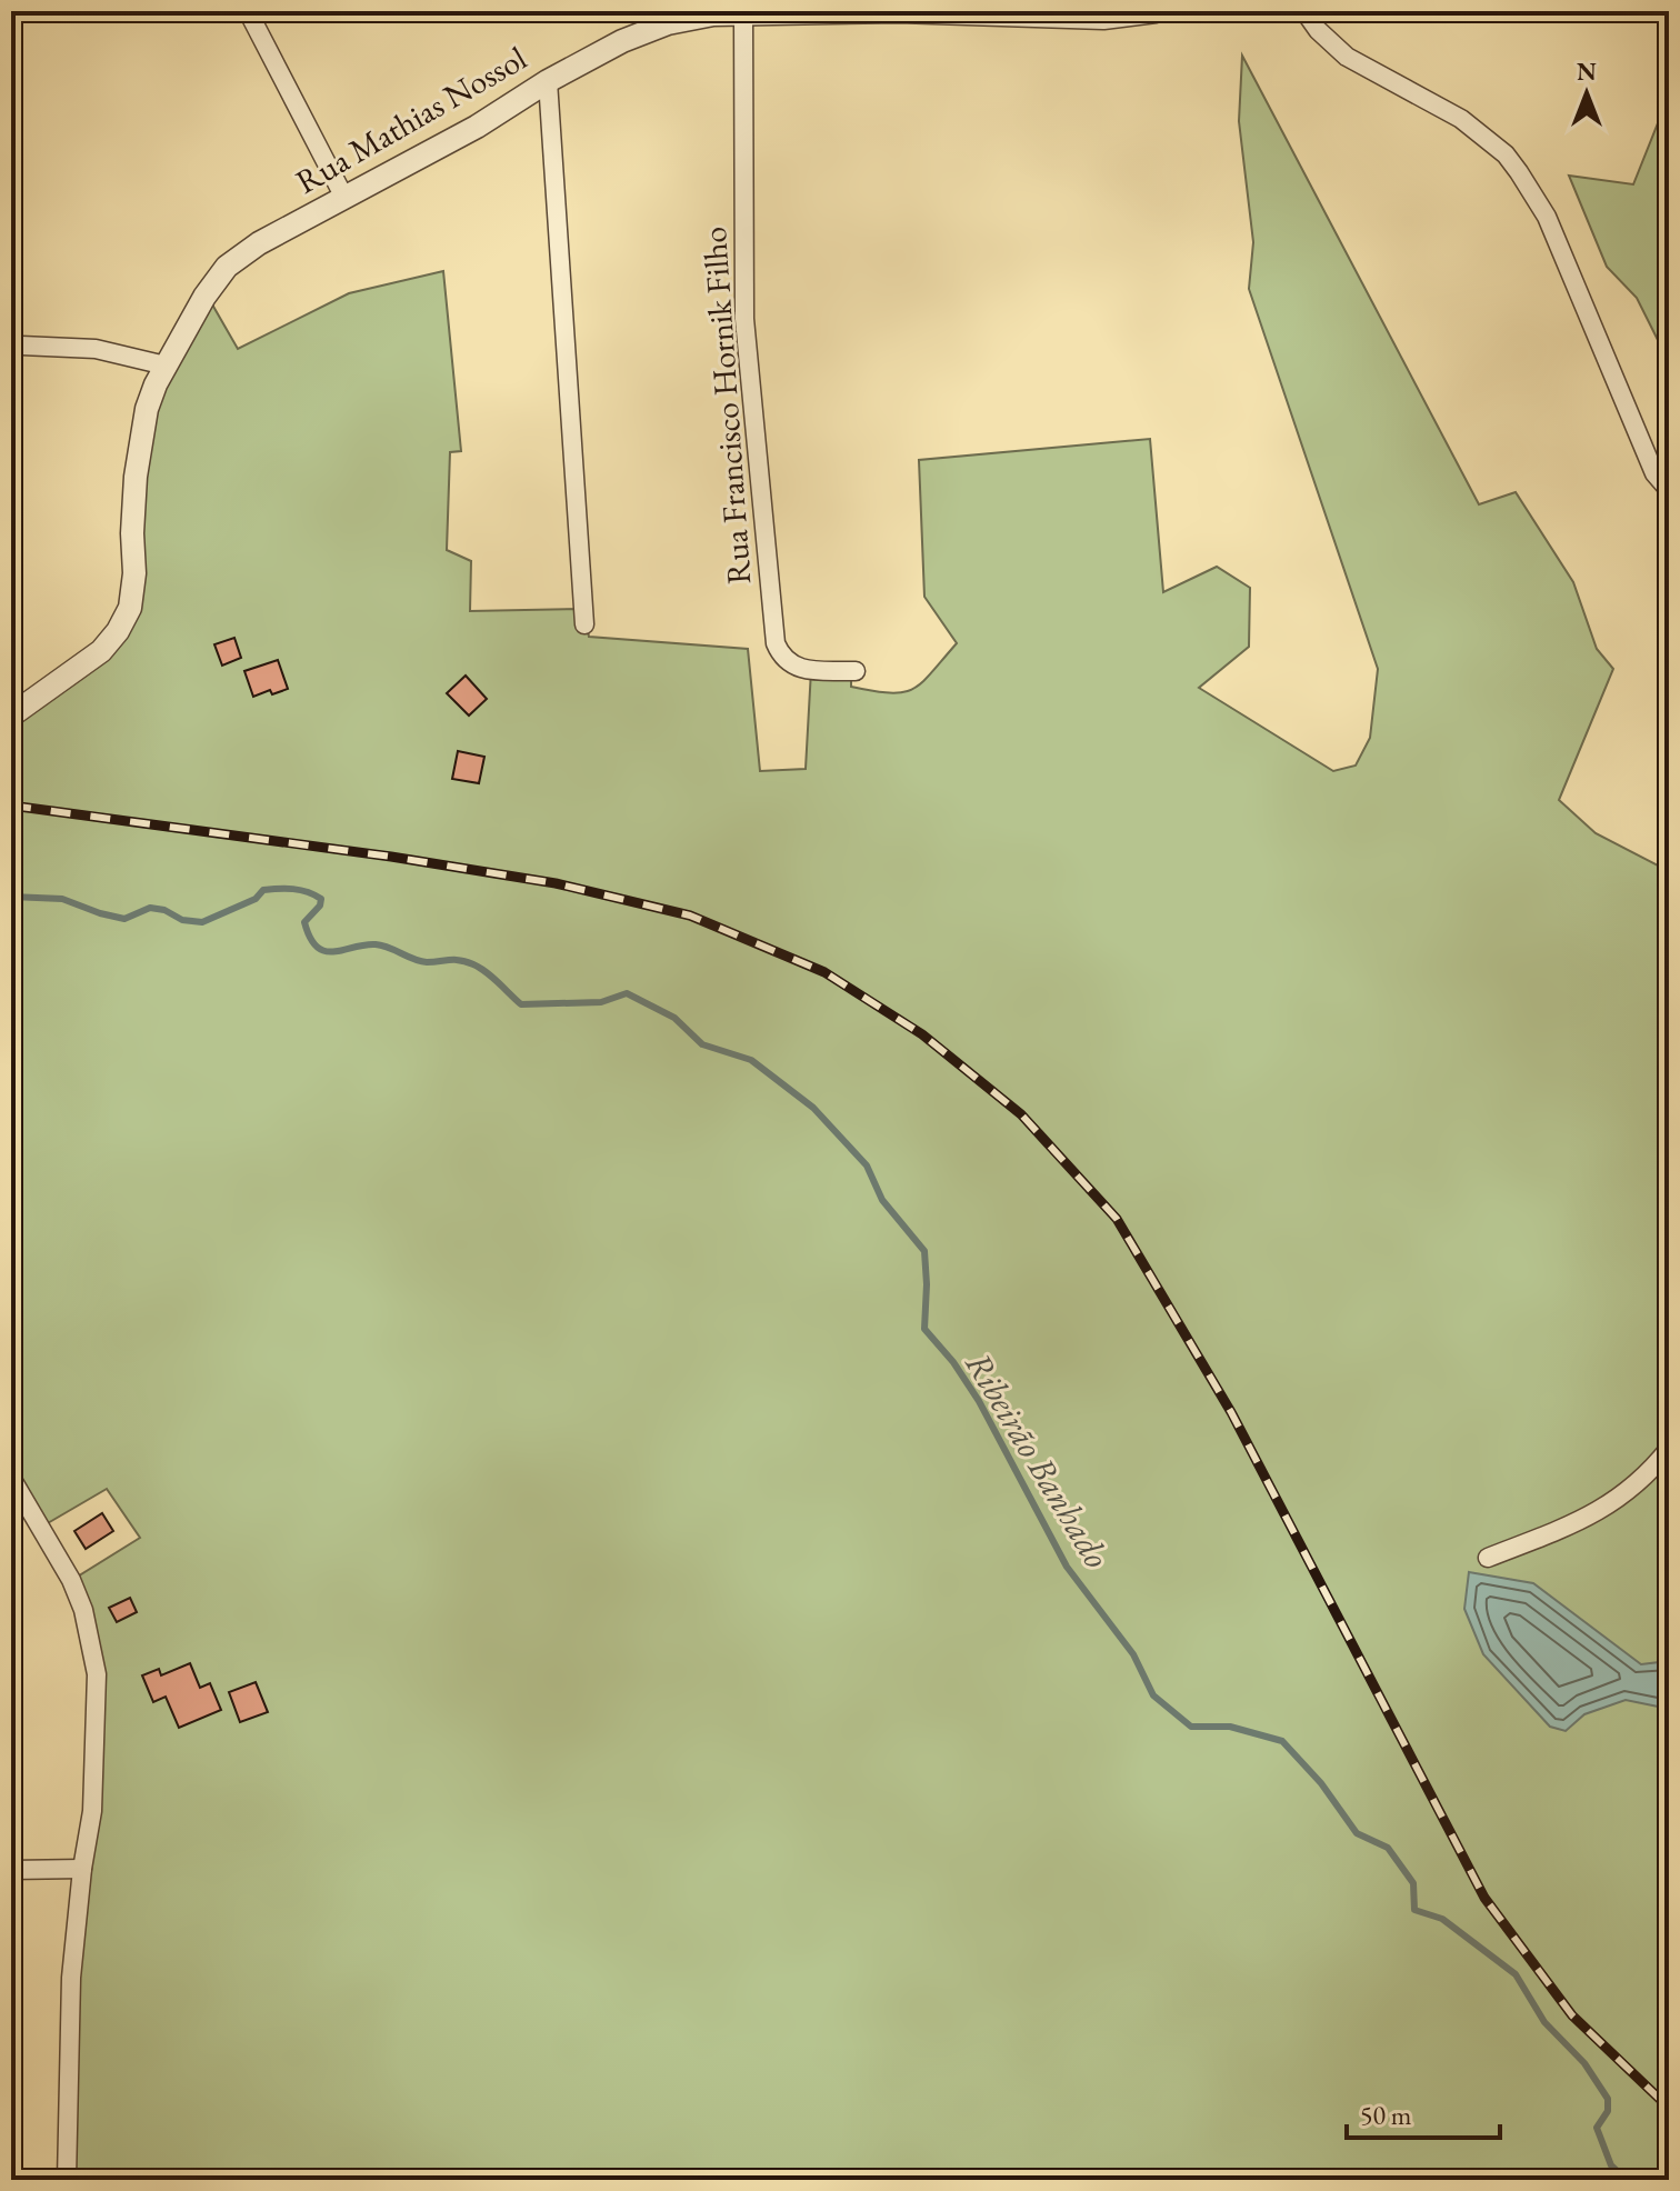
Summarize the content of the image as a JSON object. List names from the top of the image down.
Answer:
{
  "streets": {
    "street": ["Rua Mathias Nossol", "Rua Francisco Hornik Filho"]
  },
  "crossings": [
    ["Rua Mathias Nossol", "Rua Francisco Hornik Filho"]
  ],
  "water": ["Ribeirão Banhado"],
  "scale_bar": "50 m",
  "north": "top"
}
